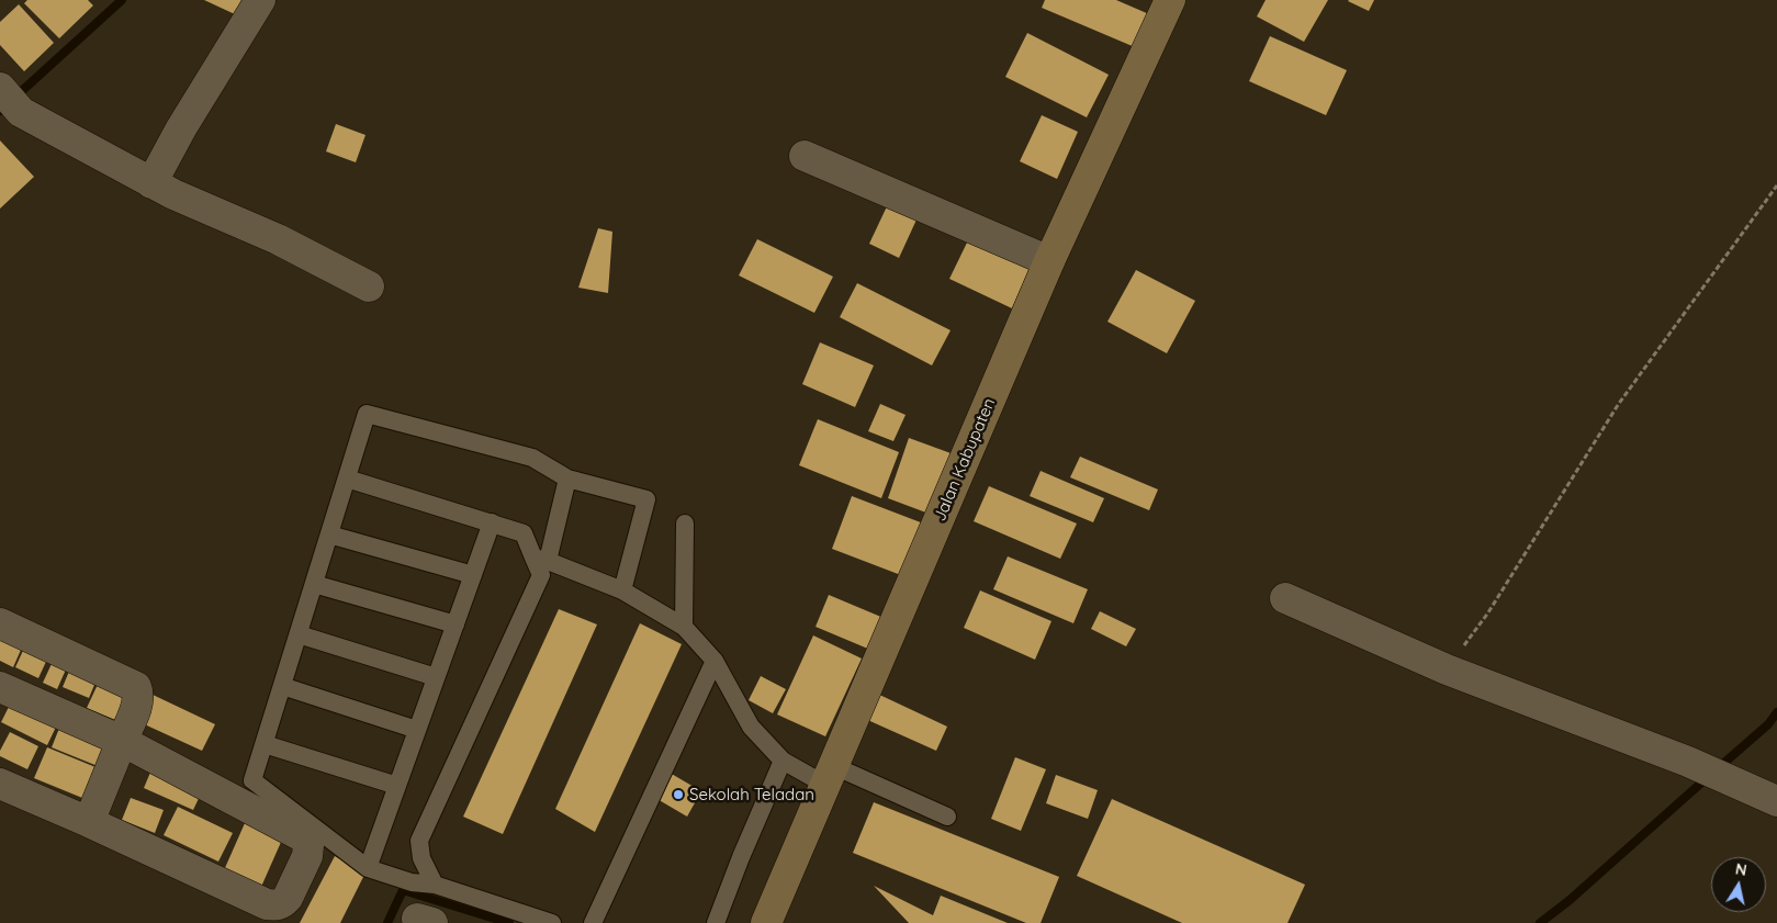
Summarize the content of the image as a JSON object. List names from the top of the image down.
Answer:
{
  "streets": {
    "main road": ["Jalan Kabupaten"]
  },
  "places": ["Sekolah Teladan"],
  "north": "top"
}
